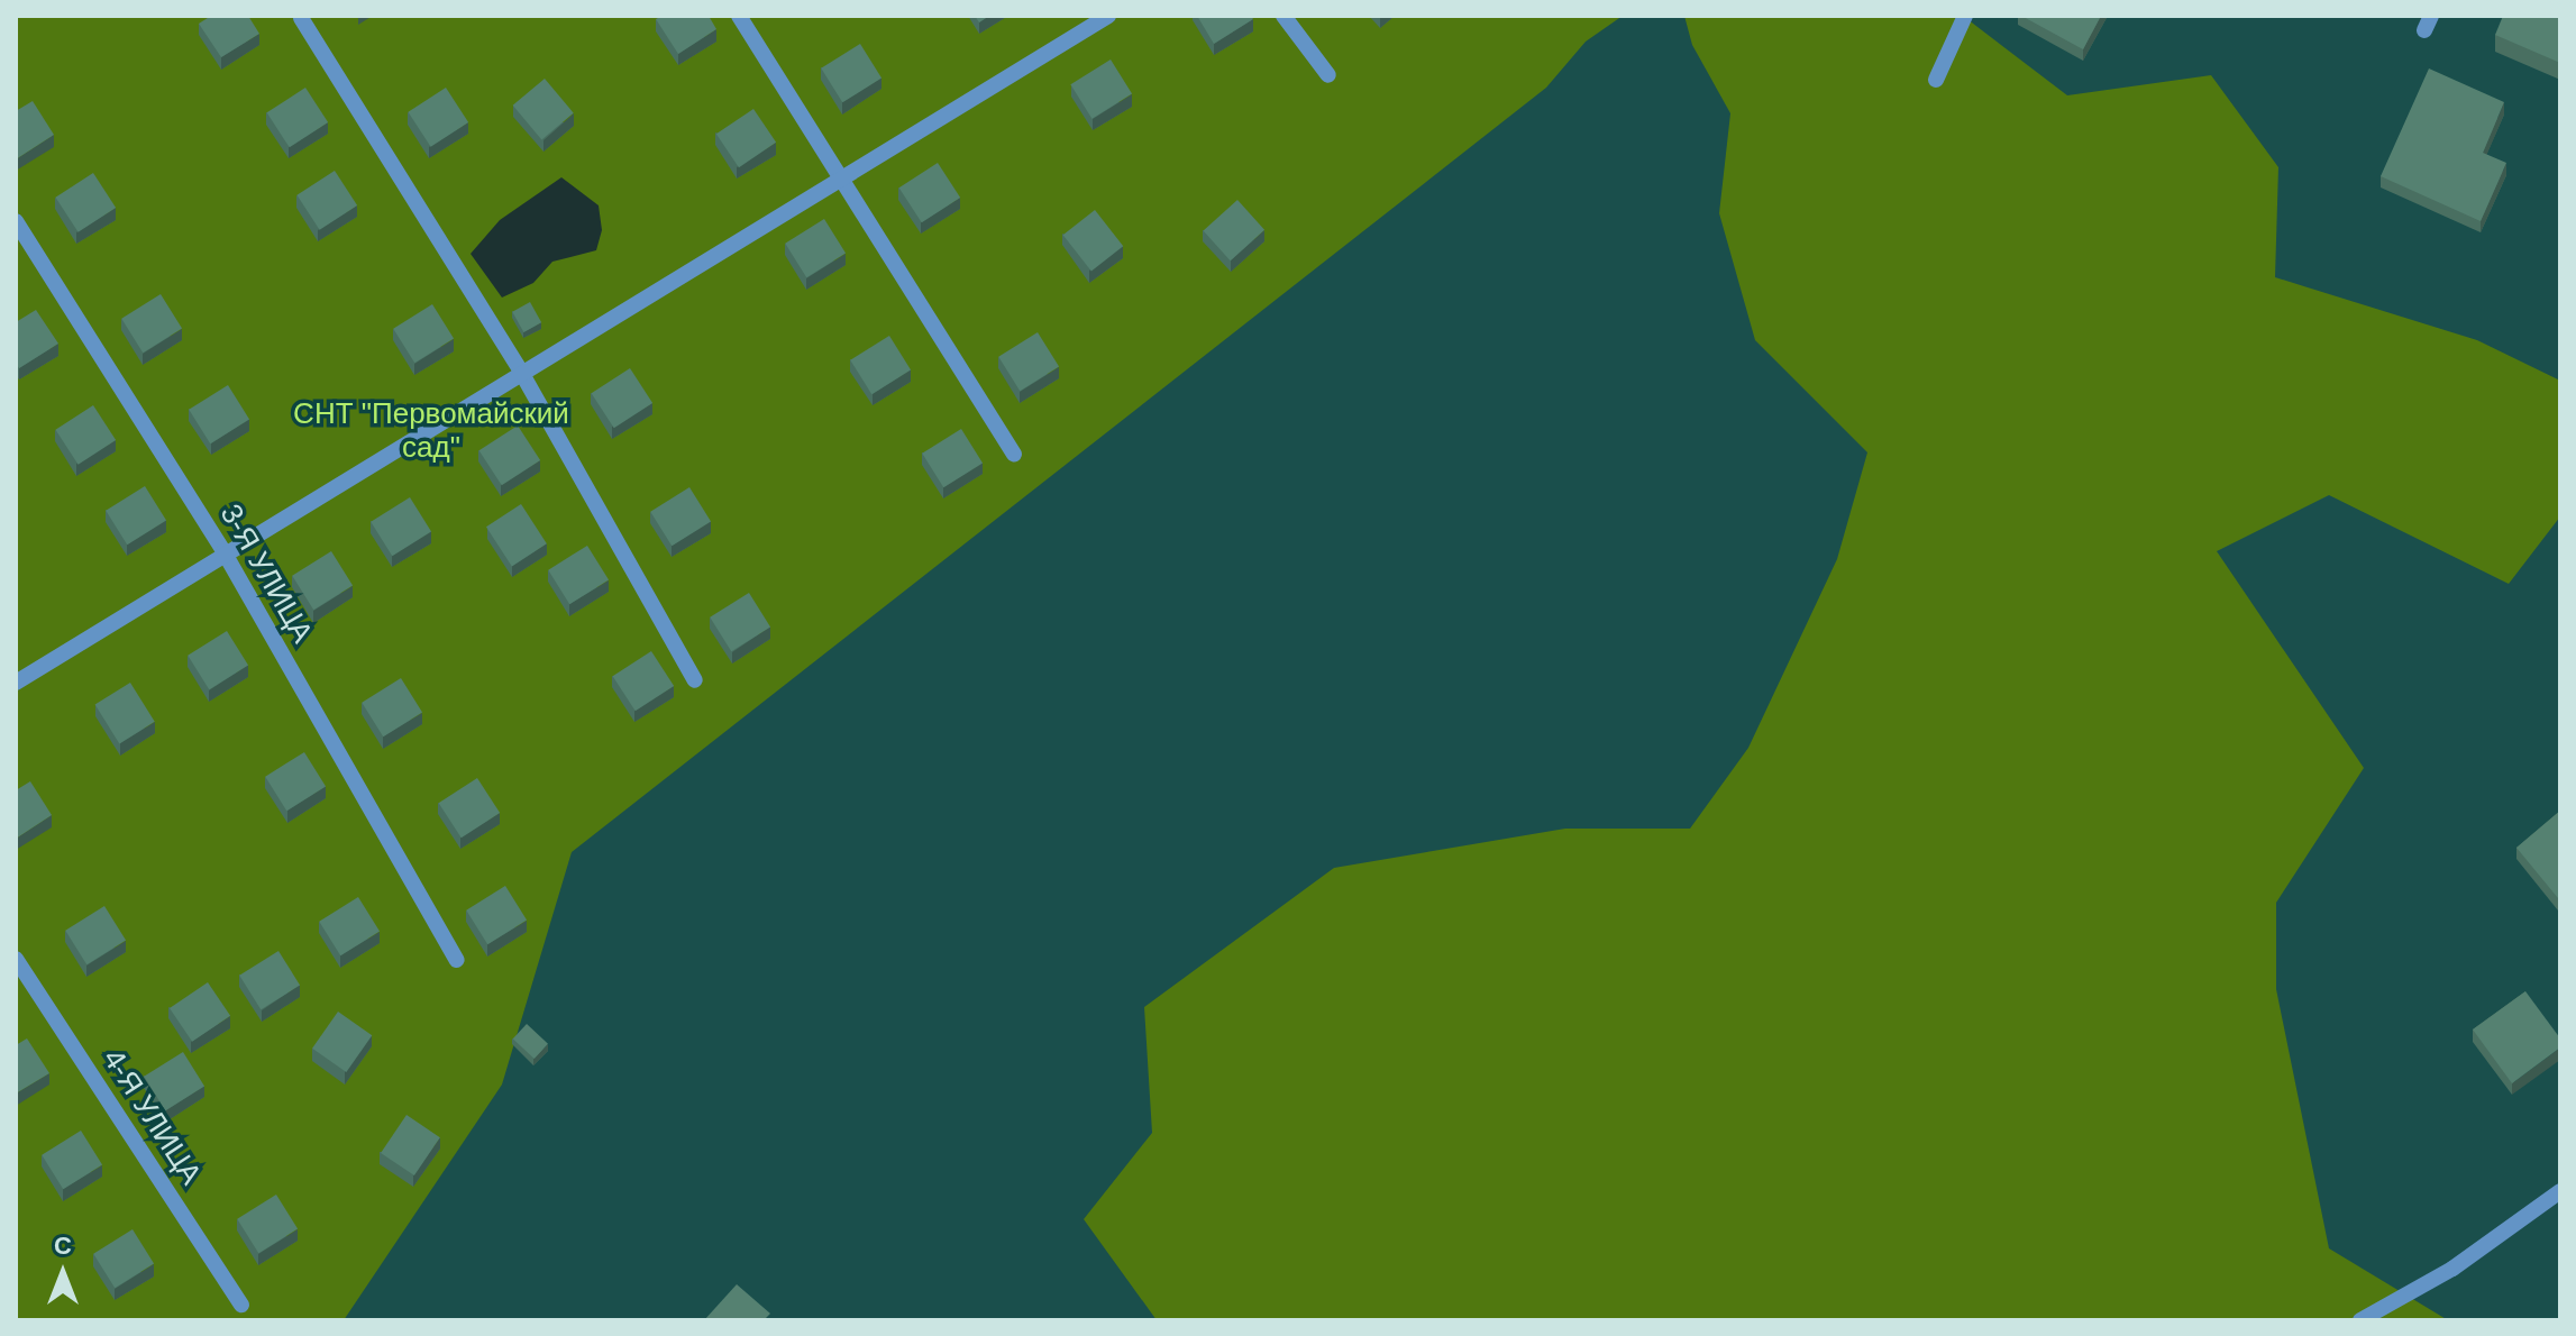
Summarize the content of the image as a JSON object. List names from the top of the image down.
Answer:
{
  "streets": {
    "street": ["3-Я УЛИЦА", "4-Я УЛИЦА"]
  },
  "parks": ["СНТ \"Первомайский сад\""],
  "north": "top"
}
